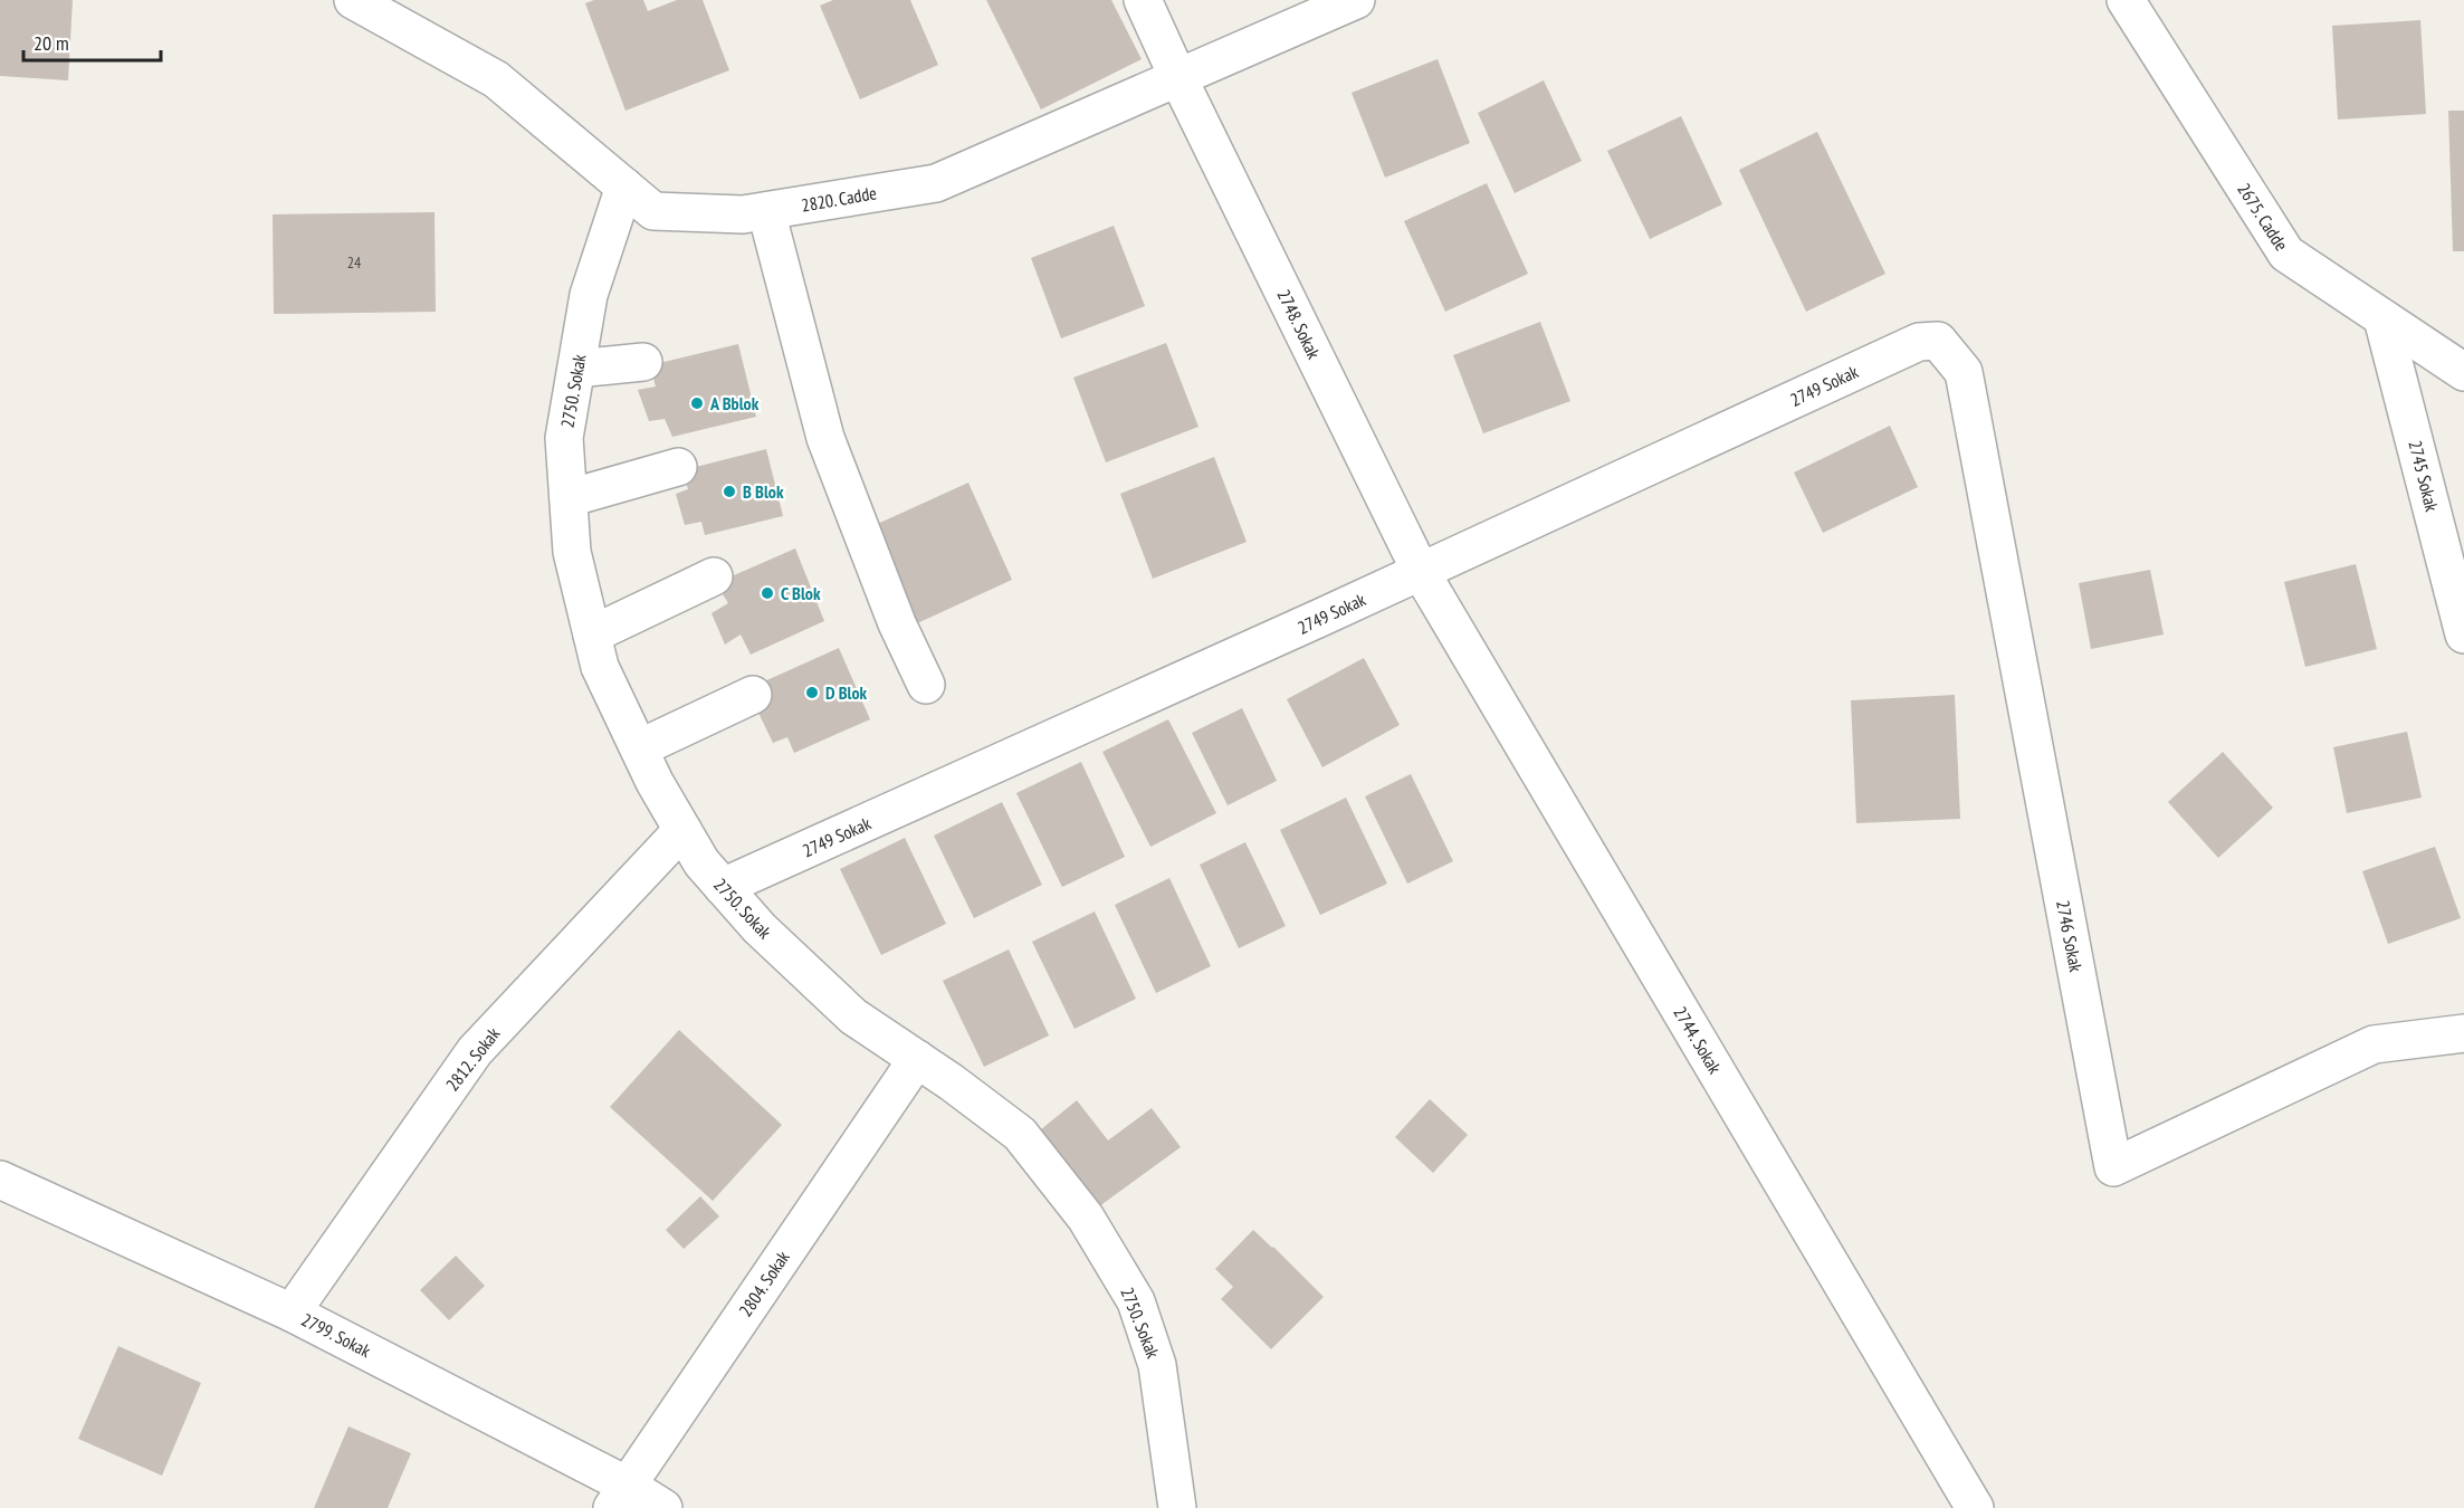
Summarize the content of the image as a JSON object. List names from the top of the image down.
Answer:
{
  "streets": {
    "street": [
      "2820. Cadde",
      "2675. Cadde",
      "2748. Sokak",
      "2749 Sokak",
      "2750. Sokak",
      "2745 Sokak",
      "2746 Sokak",
      "2744. Sokak",
      "2812. Sokak",
      "2804. Sokak",
      "2799. Sokak"
    ]
  },
  "crossings": [
    ["2820. Cadde", "2748. Sokak"],
    ["2820. Cadde", "2750. Sokak"],
    ["2675. Cadde", "2745 Sokak"],
    ["2748. Sokak", "2749 Sokak"],
    ["2748. Sokak", "2744. Sokak"],
    ["2749 Sokak", "2750. Sokak"],
    ["2749 Sokak", "2746 Sokak"],
    ["2749 Sokak", "2744. Sokak"],
    ["2750. Sokak", "2812. Sokak"],
    ["2750. Sokak", "2804. Sokak"],
    ["2812. Sokak", "2799. Sokak"],
    ["2804. Sokak", "2799. Sokak"]
  ],
  "places": [
    "A Bblok",
    "B Blok",
    "C Blok",
    "D Blok"
  ],
  "house_numbers": ["24"],
  "scale_bar": "20 m"
}
